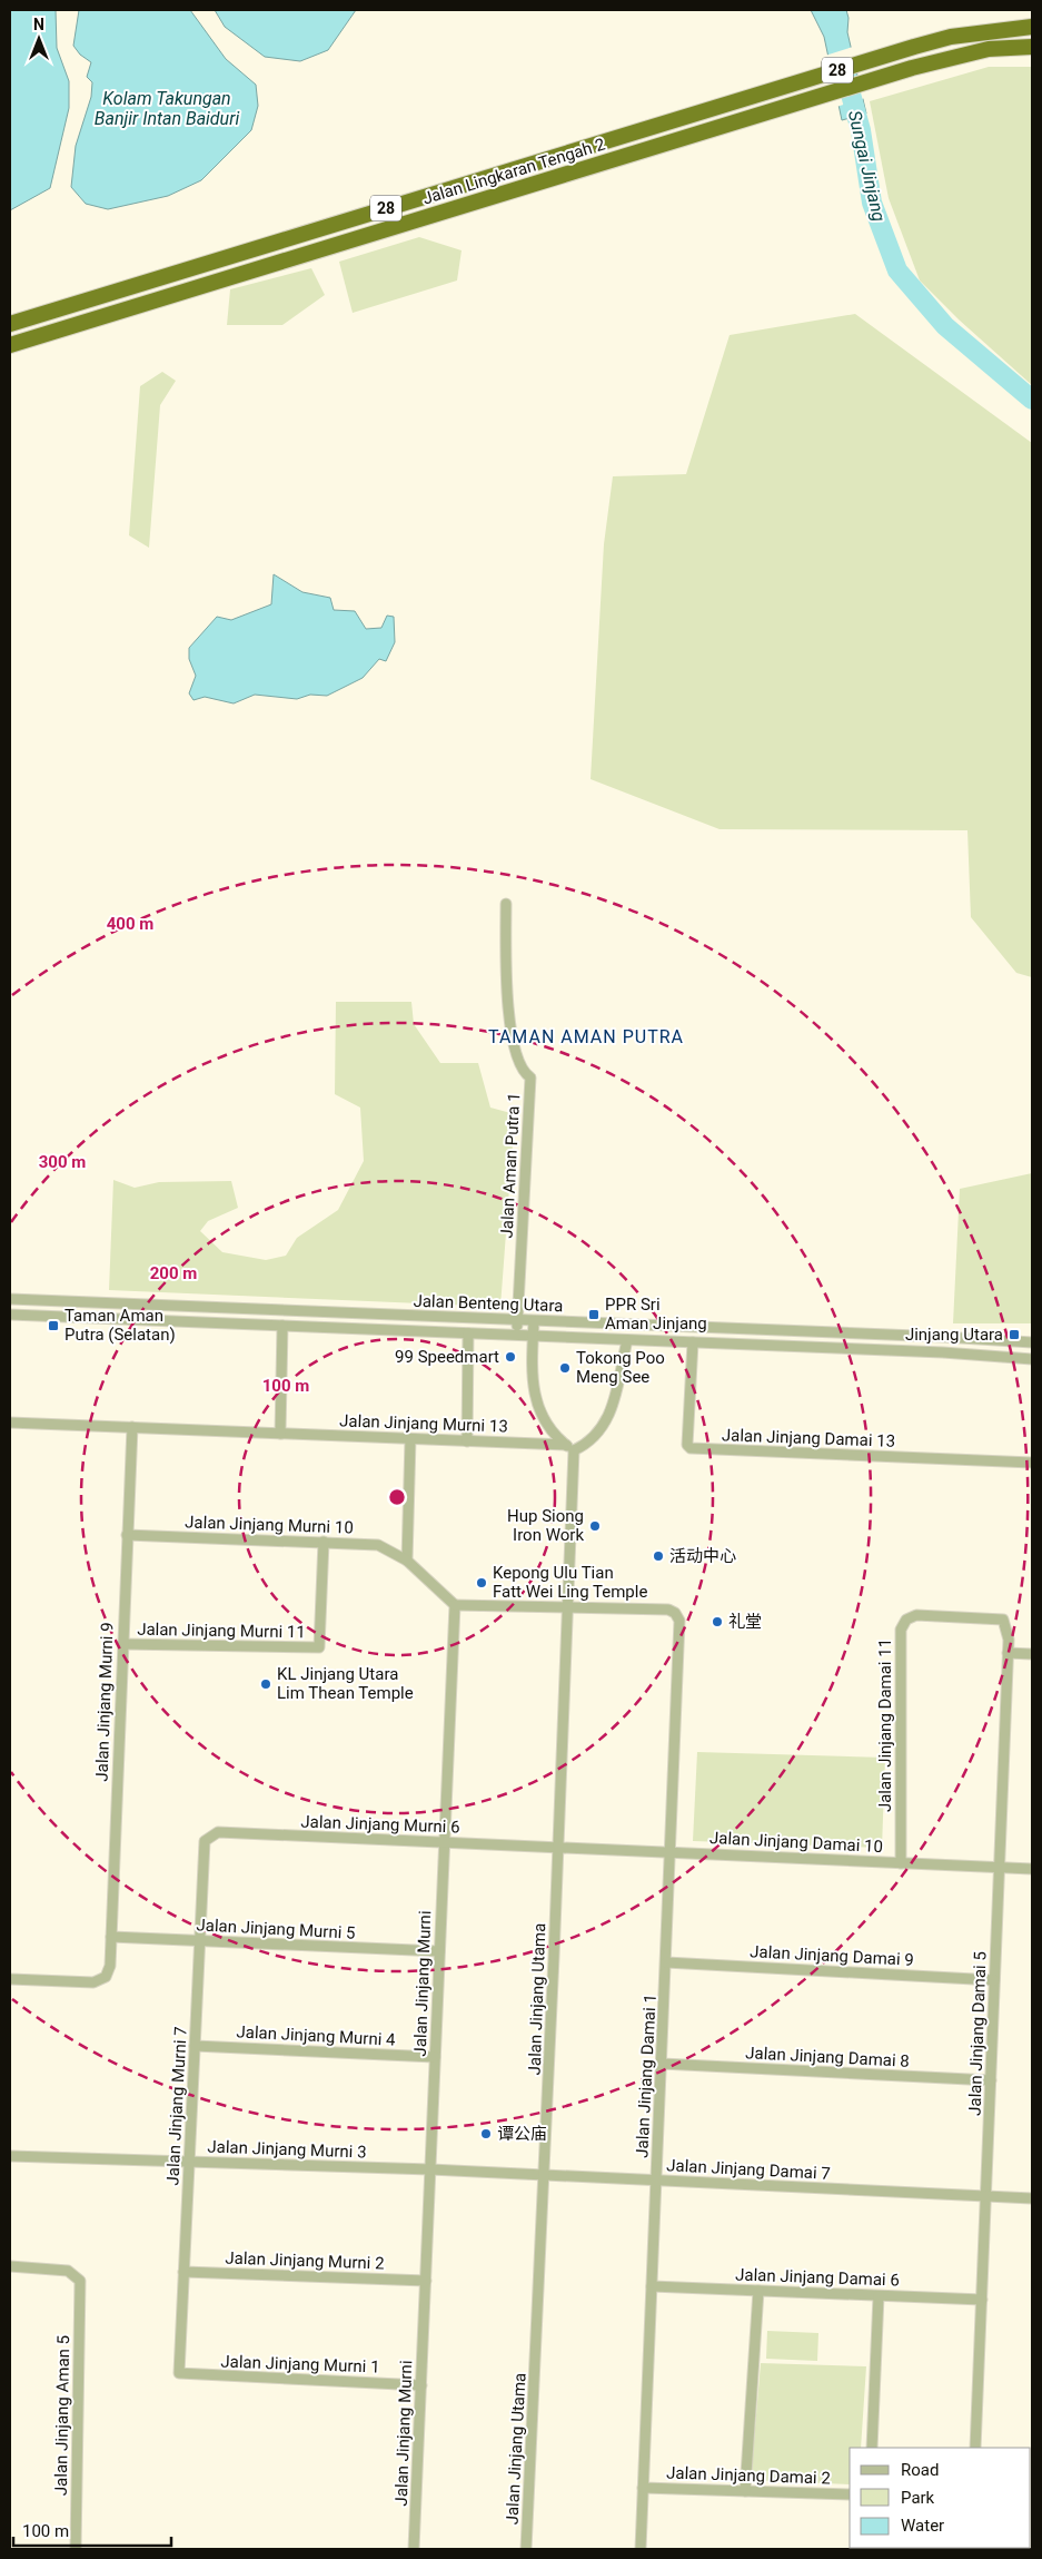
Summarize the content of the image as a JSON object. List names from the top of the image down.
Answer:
{
  "streets": {
    "highway": ["28", "Jalan Lingkaran Tengah 2"],
    "street": [
      "Jalan Aman Putra 1",
      "Jalan Benteng Utara",
      "Jalan Jinjang Murni 13",
      "Jalan Jinjang Damai 13",
      "Jalan Jinjang Murni 10",
      "Jalan Jinjang Murni 11",
      "Jalan Jinjang Murni 9",
      "Jalan Jinjang Damai 11",
      "Jalan Jinjang Murni 6",
      "Jalan Jinjang Damai 10",
      "Jalan Jinjang Murni 5",
      "Jalan Jinjang Damai 9",
      "Jalan Jinjang Murni",
      "Jalan Jinjang Utama",
      "Jalan Jinjang Damai 5",
      "Jalan Jinjang Murni 4",
      "Jalan Jinjang Damai 8",
      "Jalan Jinjang Damai 1",
      "Jalan Jinjang Murni 7",
      "Jalan Jinjang Murni 3",
      "Jalan Jinjang Damai 7",
      "Jalan Jinjang Murni 2",
      "Jalan Jinjang Damai 6",
      "Jalan Jinjang Murni 1",
      "Jalan Jinjang Aman 5",
      "Jalan Jinjang Damai 2"
    ]
  },
  "crossings": [
    ["Jalan Aman Putra 1", "Jalan Benteng Utara"],
    ["Jalan Benteng Utara", "Jalan Jinjang Damai 13"],
    ["Jalan Jinjang Murni 13", "Jalan Jinjang Murni 9"],
    ["Jalan Jinjang Murni 13", "Jalan Jinjang Utama"],
    ["Jalan Jinjang Murni 10", "Jalan Jinjang Murni 11"],
    ["Jalan Jinjang Murni 10", "Jalan Jinjang Murni 9"],
    ["Jalan Jinjang Murni 11", "Jalan Jinjang Murni 9"],
    ["Jalan Jinjang Murni 9", "Jalan Jinjang Murni 5"],
    ["Jalan Jinjang Damai 11", "Jalan Jinjang Damai 10"],
    ["Jalan Jinjang Damai 11", "Jalan Jinjang Damai 5"],
    ["Jalan Jinjang Murni 6", "Jalan Jinjang Damai 10"],
    ["Jalan Jinjang Murni 6", "Jalan Jinjang Murni"],
    ["Jalan Jinjang Murni 6", "Jalan Jinjang Utama"],
    ["Jalan Jinjang Murni 6", "Jalan Jinjang Murni 7"],
    ["Jalan Jinjang Damai 10", "Jalan Jinjang Utama"],
    ["Jalan Jinjang Damai 10", "Jalan Jinjang Damai 5"],
    ["Jalan Jinjang Damai 10", "Jalan Jinjang Damai 1"],
    ["Jalan Jinjang Murni 5", "Jalan Jinjang Murni"],
    ["Jalan Jinjang Murni 5", "Jalan Jinjang Murni 7"],
    ["Jalan Jinjang Damai 9", "Jalan Jinjang Damai 5"],
    ["Jalan Jinjang Damai 9", "Jalan Jinjang Damai 1"],
    ["Jalan Jinjang Murni", "Jalan Jinjang Murni 4"],
    ["Jalan Jinjang Murni", "Jalan Jinjang Murni 3"],
    ["Jalan Jinjang Murni", "Jalan Jinjang Damai 7"],
    ["Jalan Jinjang Murni", "Jalan Jinjang Murni 2"],
    ["Jalan Jinjang Murni", "Jalan Jinjang Murni 1"],
    ["Jalan Jinjang Utama", "Jalan Jinjang Damai 1"],
    ["Jalan Jinjang Utama", "Jalan Jinjang Damai 7"],
    ["Jalan Jinjang Damai 5", "Jalan Jinjang Damai 8"],
    ["Jalan Jinjang Damai 5", "Jalan Jinjang Damai 7"],
    ["Jalan Jinjang Damai 5", "Jalan Jinjang Damai 6"],
    ["Jalan Jinjang Murni 4", "Jalan Jinjang Murni 7"],
    ["Jalan Jinjang Damai 8", "Jalan Jinjang Damai 1"],
    ["Jalan Jinjang Damai 1", "Jalan Jinjang Damai 7"],
    ["Jalan Jinjang Damai 1", "Jalan Jinjang Damai 6"],
    ["Jalan Jinjang Damai 1", "Jalan Jinjang Damai 2"],
    ["Jalan Jinjang Murni 7", "Jalan Jinjang Murni 3"],
    ["Jalan Jinjang Murni 7", "Jalan Jinjang Murni 2"],
    ["Jalan Jinjang Murni 7", "Jalan Jinjang Murni 1"],
    ["Jalan Jinjang Murni 3", "Jalan Jinjang Damai 7"]
  ],
  "districts": ["TAMAN AMAN PUTRA"],
  "water": ["Kolam Takungan Banjir Intan Baiduri", "Sungai Jinjang"],
  "places": {
    "transit": ["PPR Sri Aman Jinjang", "Taman Aman Putra (Selatan)", "Jinjang Utara"],
    "other": [
      "99 Speedmart",
      "Tokong Poo Meng See",
      "Hup Siong Iron Work",
      "活动中心",
      "Kepong Ulu Tian Fatt Wei Ling Temple",
      "礼堂",
      "KL Jinjang Utara Lim Thean Temple",
      "谭公庙"
    ]
  },
  "legend": ["Road", "Park", "Water"],
  "scale_bar": "100 m",
  "north": "top",
  "rings": [
    "400 m",
    "300 m",
    "200 m",
    "100 m"
  ]
}
